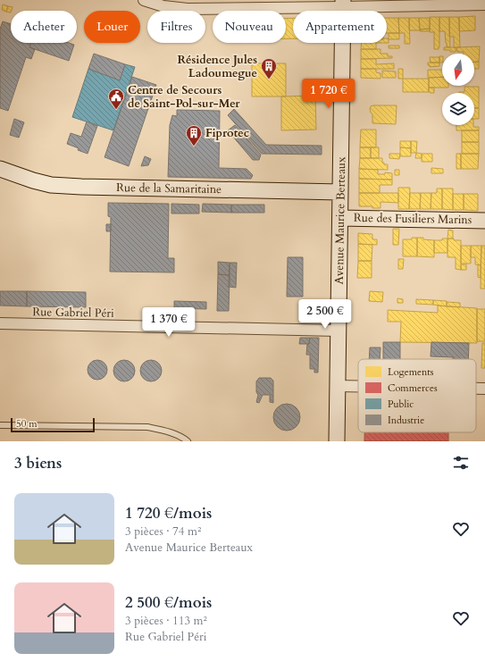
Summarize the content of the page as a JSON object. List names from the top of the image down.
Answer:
{
  "streets": {
    "street": [
      "Rue de la Samaritaine",
      "Rue des Fusiliers Marins",
      "Avenue Maurice Berteaux",
      "Rue Gabriel Péri"
    ]
  },
  "crossings": [
    ["Rue de la Samaritaine", "Avenue Maurice Berteaux"],
    ["Rue des Fusiliers Marins", "Avenue Maurice Berteaux"],
    ["Avenue Maurice Berteaux", "Rue Gabriel Péri"]
  ],
  "places": {
    "building": ["Résidence Jules Ladoumegue", "Fiprotec"],
    "public building": ["Centre de Secours de Saint-Pol-sur-Mer"]
  },
  "legend": [
    "Logements",
    "Commerces",
    "Public",
    "Industrie"
  ],
  "scale_bar": "50 m",
  "north": "bottom",
  "page": {
    "chip": [
      "Acheter",
      "Louer",
      "Filtres",
      "Nouveau",
      "Appartement"
    ],
    "price": ["1 720 €", "2 500 €", "1 370 €"],
    "scale": "50 m",
    "heading": "3 biens",
    "list": [
      {
        "name": "1 720 €/mois",
        "note": "3 pièces · 74 m² · Avenue Maurice Berteaux"
      },
      {
        "name": "2 500 €/mois",
        "note": "3 pièces · 113 m² · Rue Gabriel Péri"
      }
    ]
  }
}
